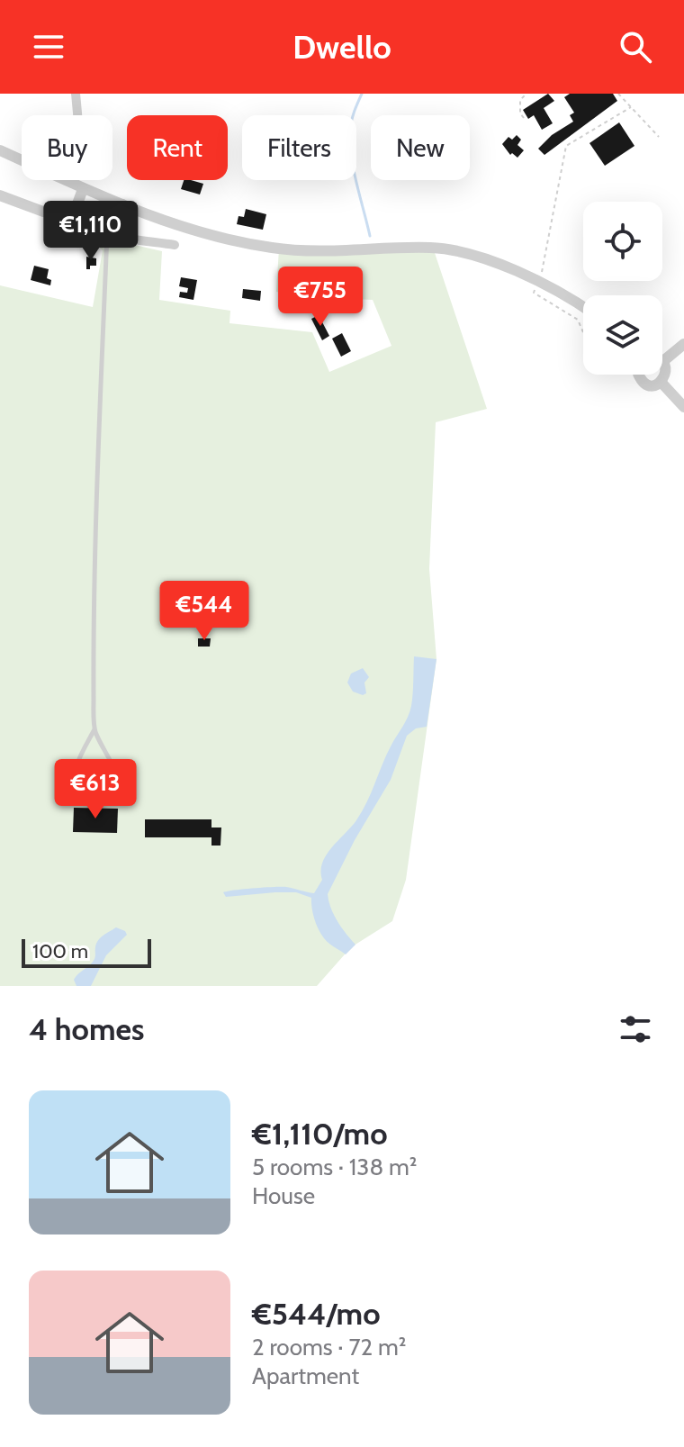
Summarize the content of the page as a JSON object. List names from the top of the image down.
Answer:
{
  "scale_bar": "100 m",
  "page": {
    "header": "Dwello",
    "chip": [
      "Buy",
      "Rent",
      "Filters",
      "New"
    ],
    "price": [
      "€1,110",
      "€755",
      "€544",
      "€613"
    ],
    "scale": "100 m",
    "heading": "4 homes",
    "list": [
      {
        "name": "€1,110/mo",
        "note": "5 rooms · 138 m² · House"
      },
      {
        "name": "€544/mo",
        "note": "2 rooms · 72 m² · Apartment"
      }
    ]
  }
}
